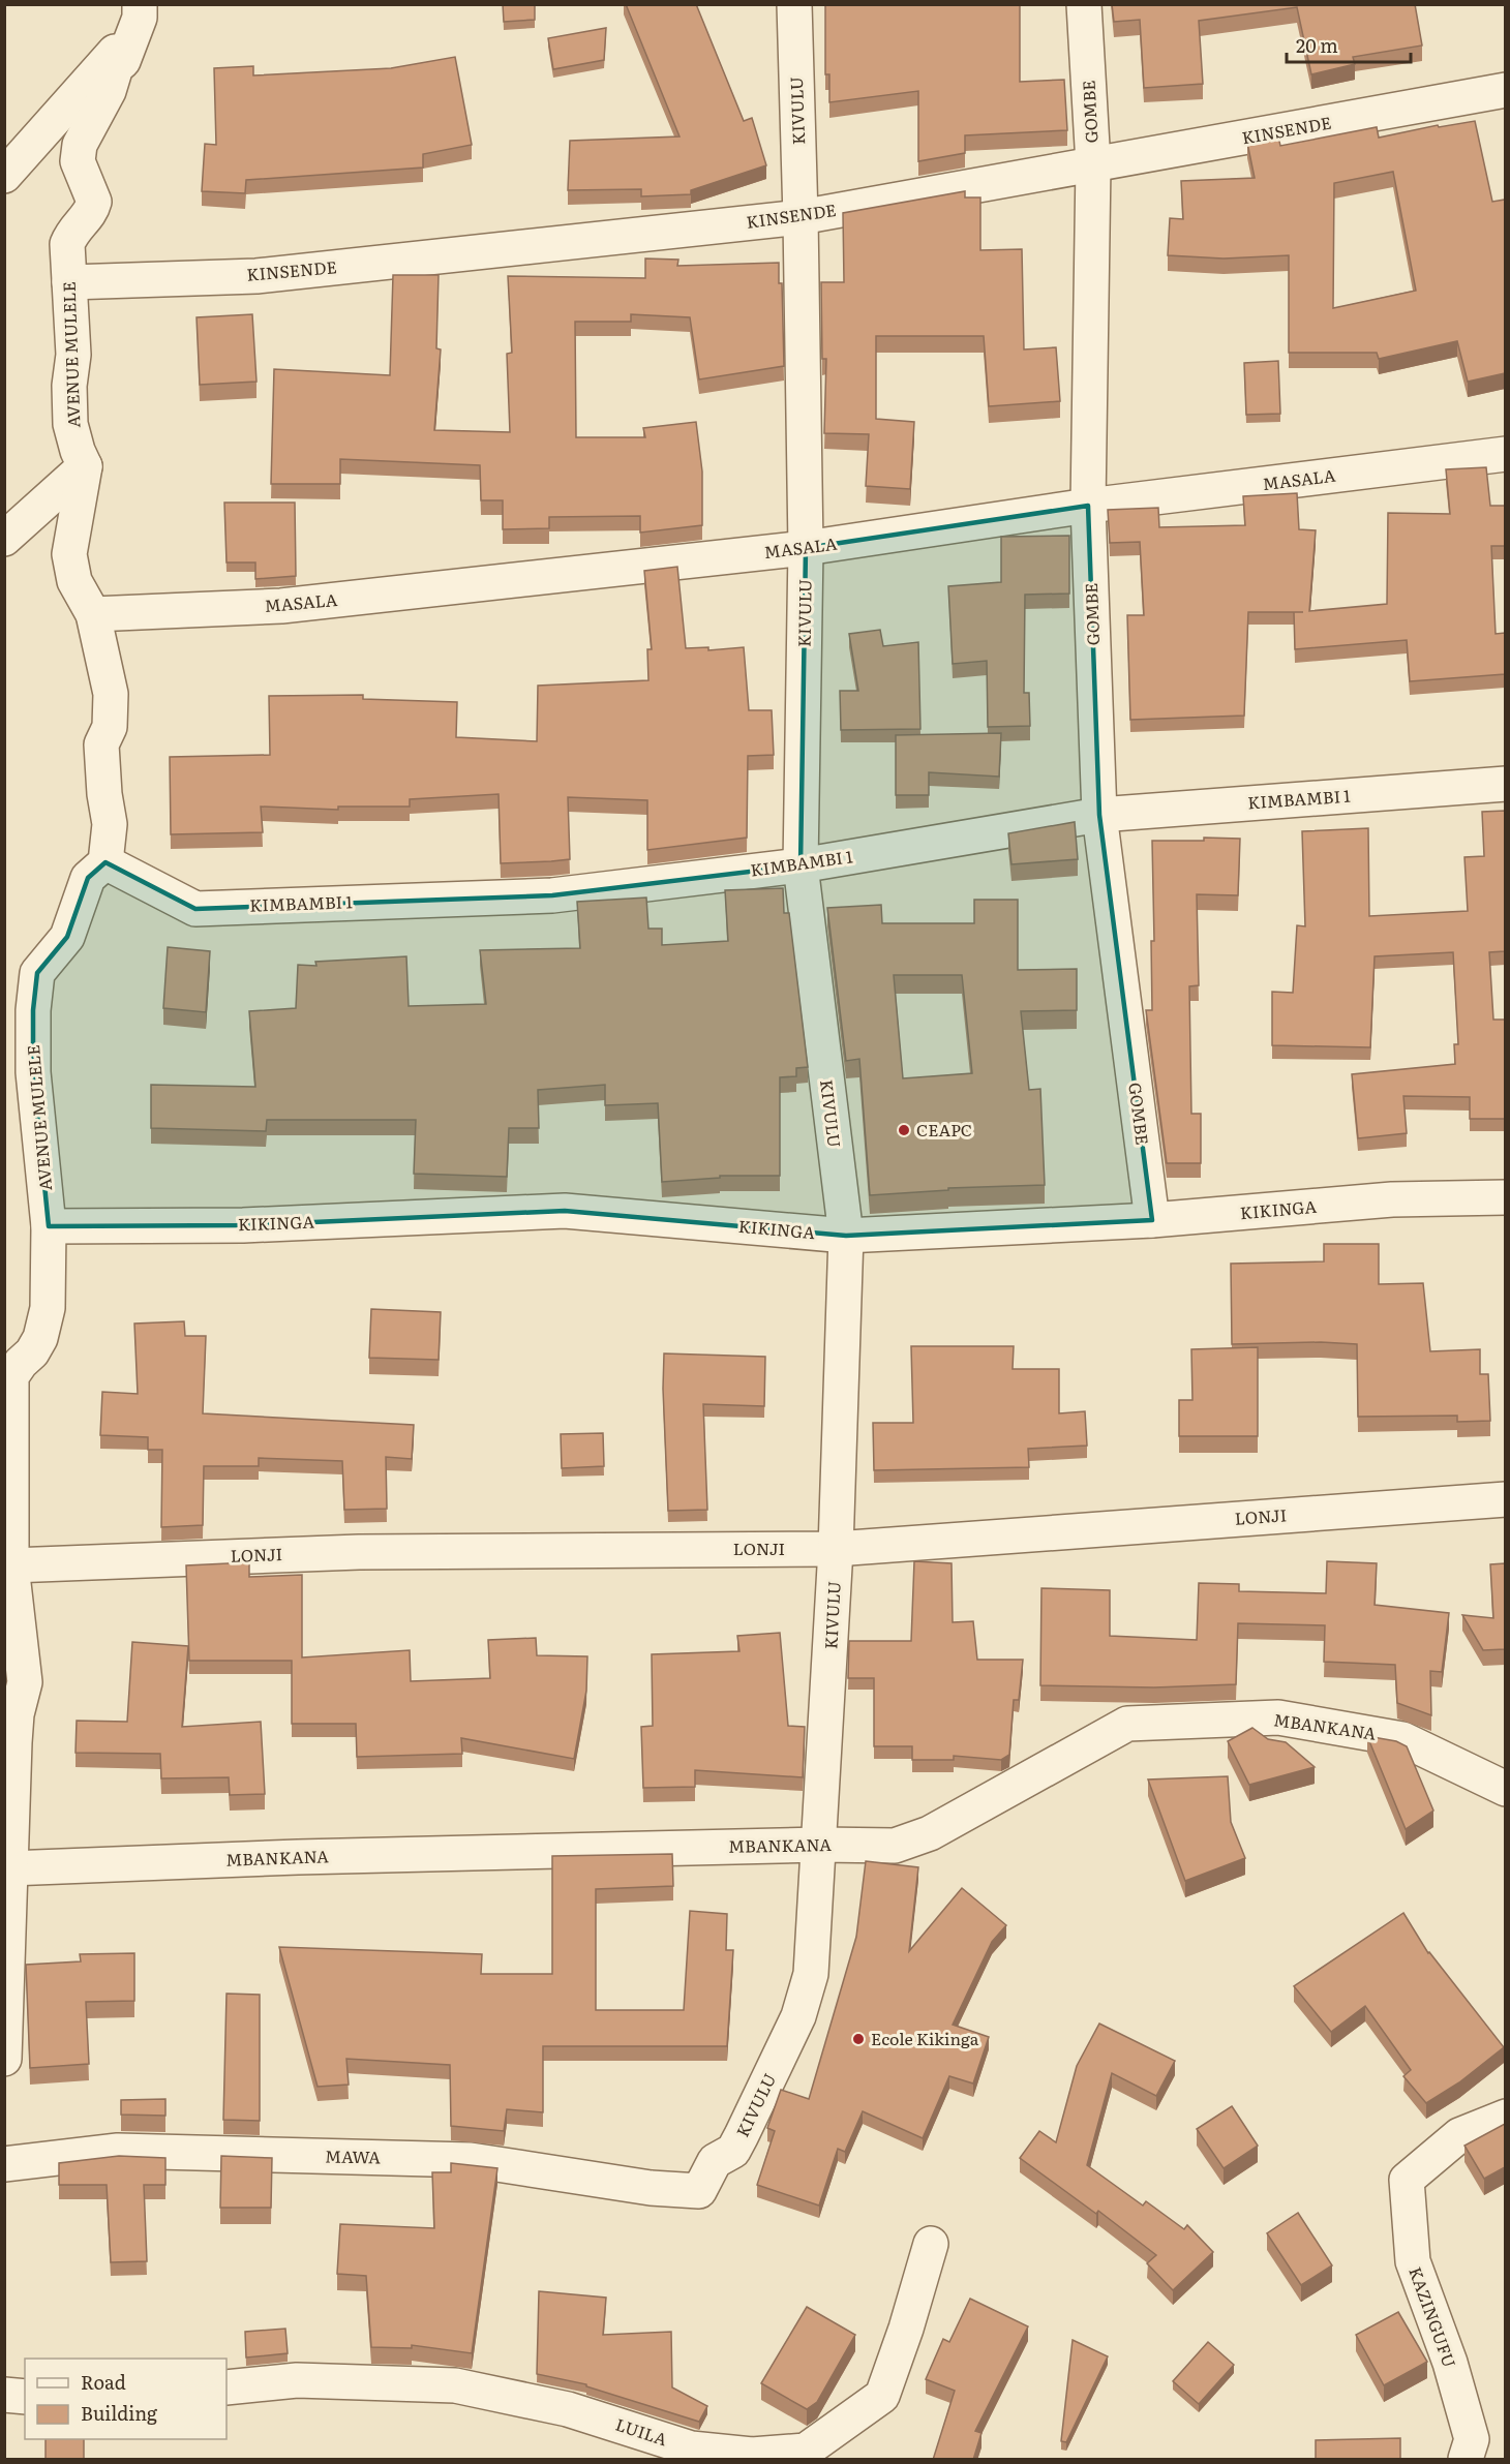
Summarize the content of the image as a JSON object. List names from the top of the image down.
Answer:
{
  "streets": {
    "street": [
      "KIVULU",
      "GOMBE",
      "KINSENDE",
      "AVENUE MULELE",
      "MASALA",
      "KIMBAMBI 1",
      "KIKINGA",
      "LONJI",
      "MBANKANA",
      "MAWA",
      "KAZINGUFU",
      "LUILA"
    ]
  },
  "crossings": [
    ["KIVULU", "KINSENDE"],
    ["KIVULU", "MASALA"],
    ["KIVULU", "KIMBAMBI 1"],
    ["KIVULU", "KIKINGA"],
    ["KIVULU", "LONJI"],
    ["KIVULU", "MBANKANA"],
    ["KIVULU", "MAWA"],
    ["GOMBE", "KINSENDE"],
    ["GOMBE", "MASALA"],
    ["GOMBE", "KIMBAMBI 1"],
    ["GOMBE", "KIKINGA"],
    ["KINSENDE", "AVENUE MULELE"],
    ["AVENUE MULELE", "KIMBAMBI 1"],
    ["AVENUE MULELE", "KIKINGA"],
    ["AVENUE MULELE", "LONJI"],
    ["AVENUE MULELE", "MBANKANA"]
  ],
  "places": ["CEAPC", "Ecole Kikinga"],
  "legend": ["Road", "Building"],
  "scale_bar": "20 m"
}
